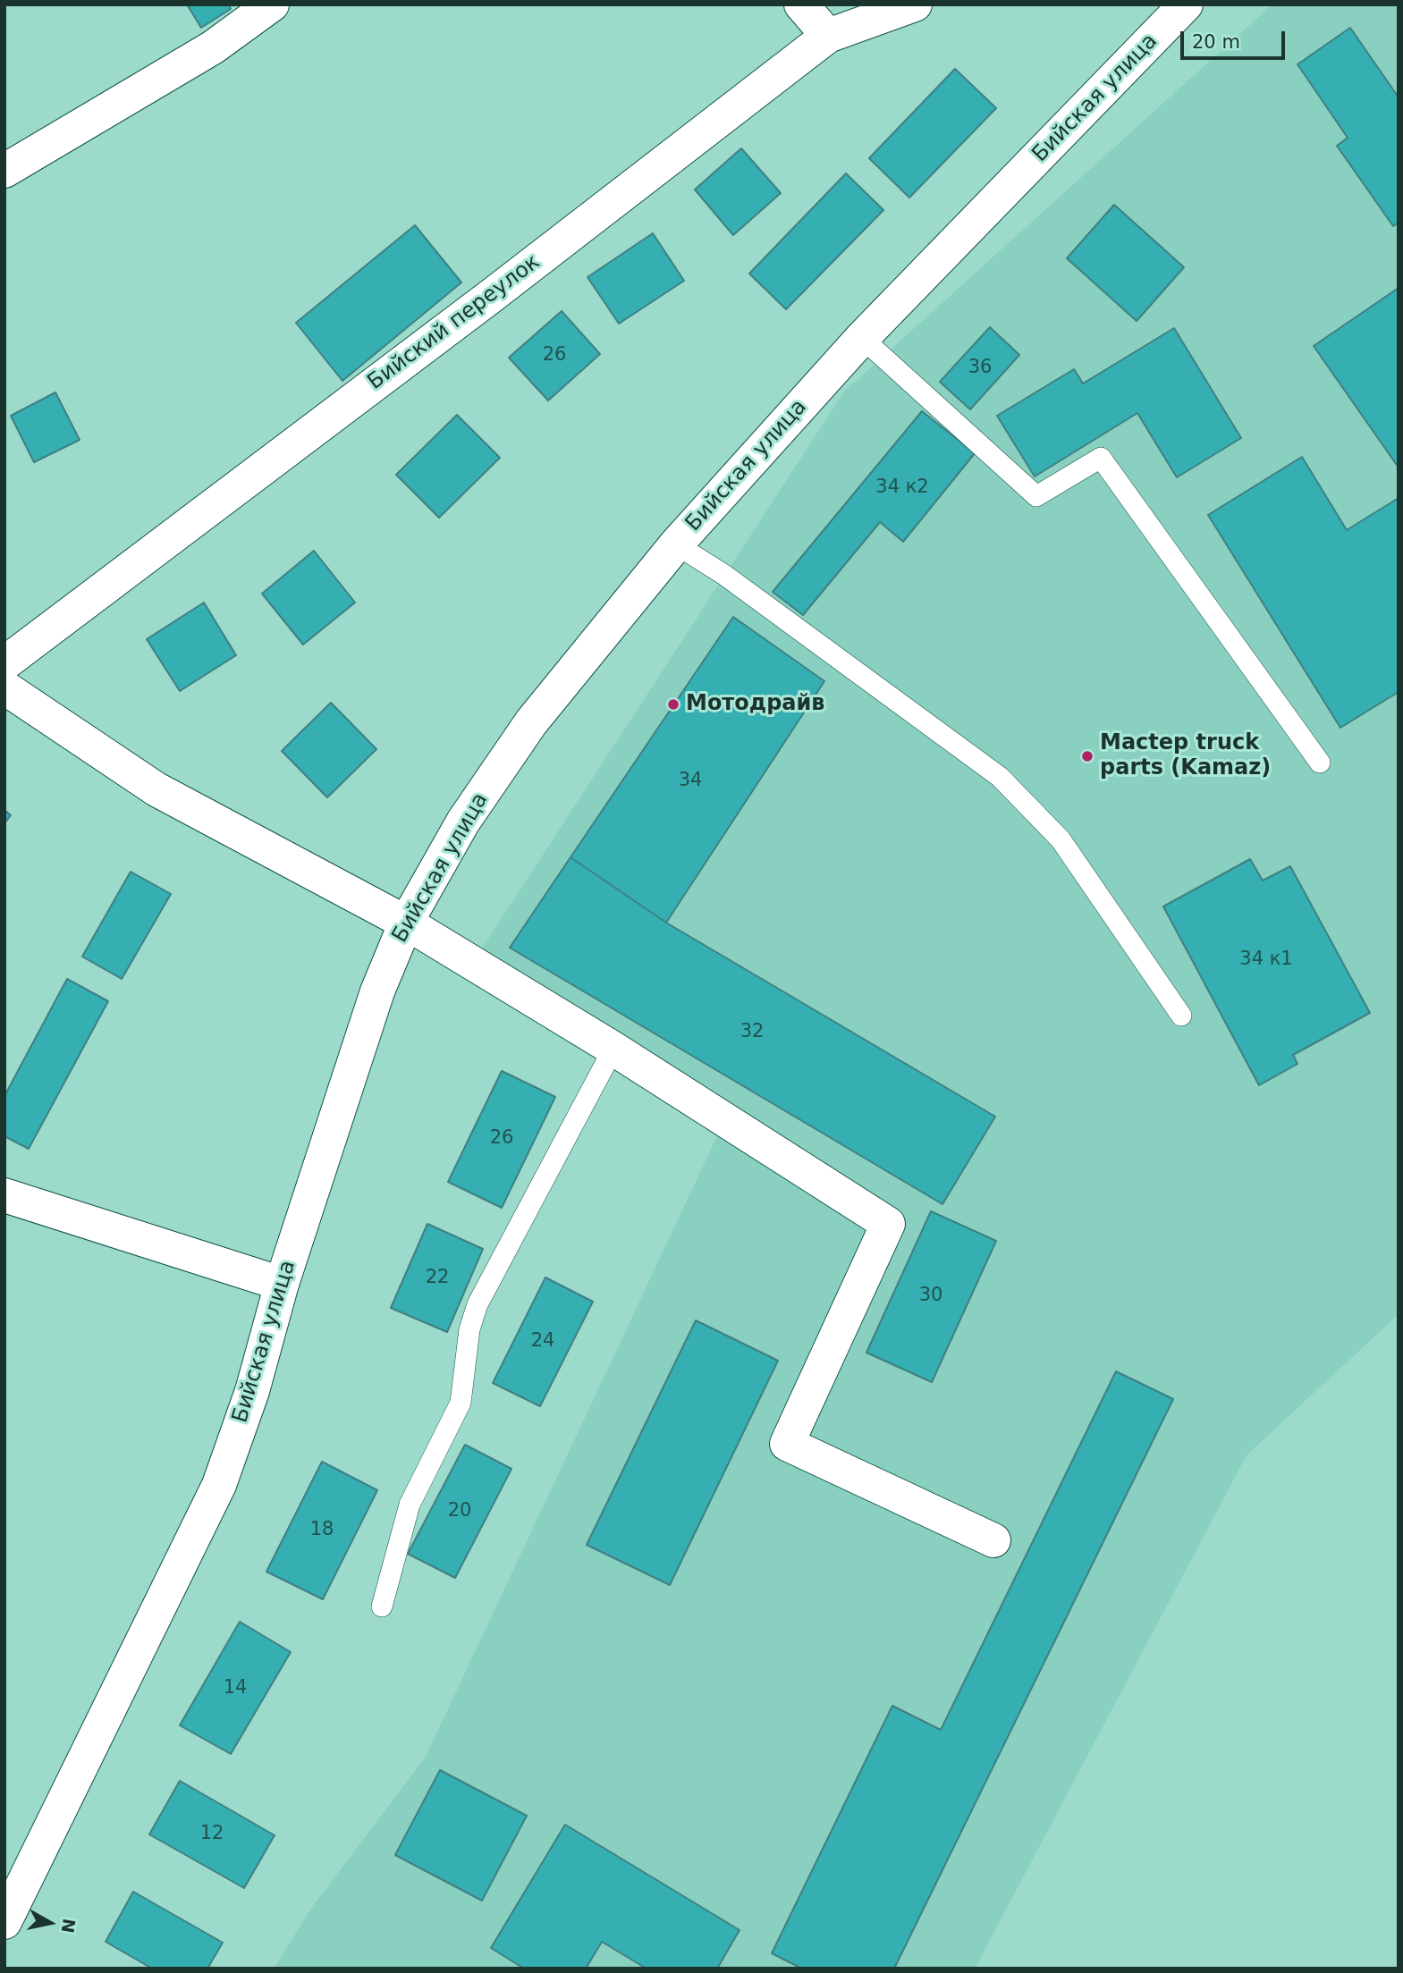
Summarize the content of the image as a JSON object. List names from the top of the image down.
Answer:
{
  "streets": {
    "street": ["Бийская улица", "Бийский переулок"]
  },
  "places": ["Мотодрайв", "Mactep truck parts (Kamaz)"],
  "house_numbers": [
    "26",
    "36",
    "34 к2",
    "34",
    "34 к1",
    "32",
    "26",
    "22",
    "30",
    "24",
    "20",
    "18",
    "14",
    "12"
  ],
  "scale_bar": "20 m",
  "north": "right"
}
